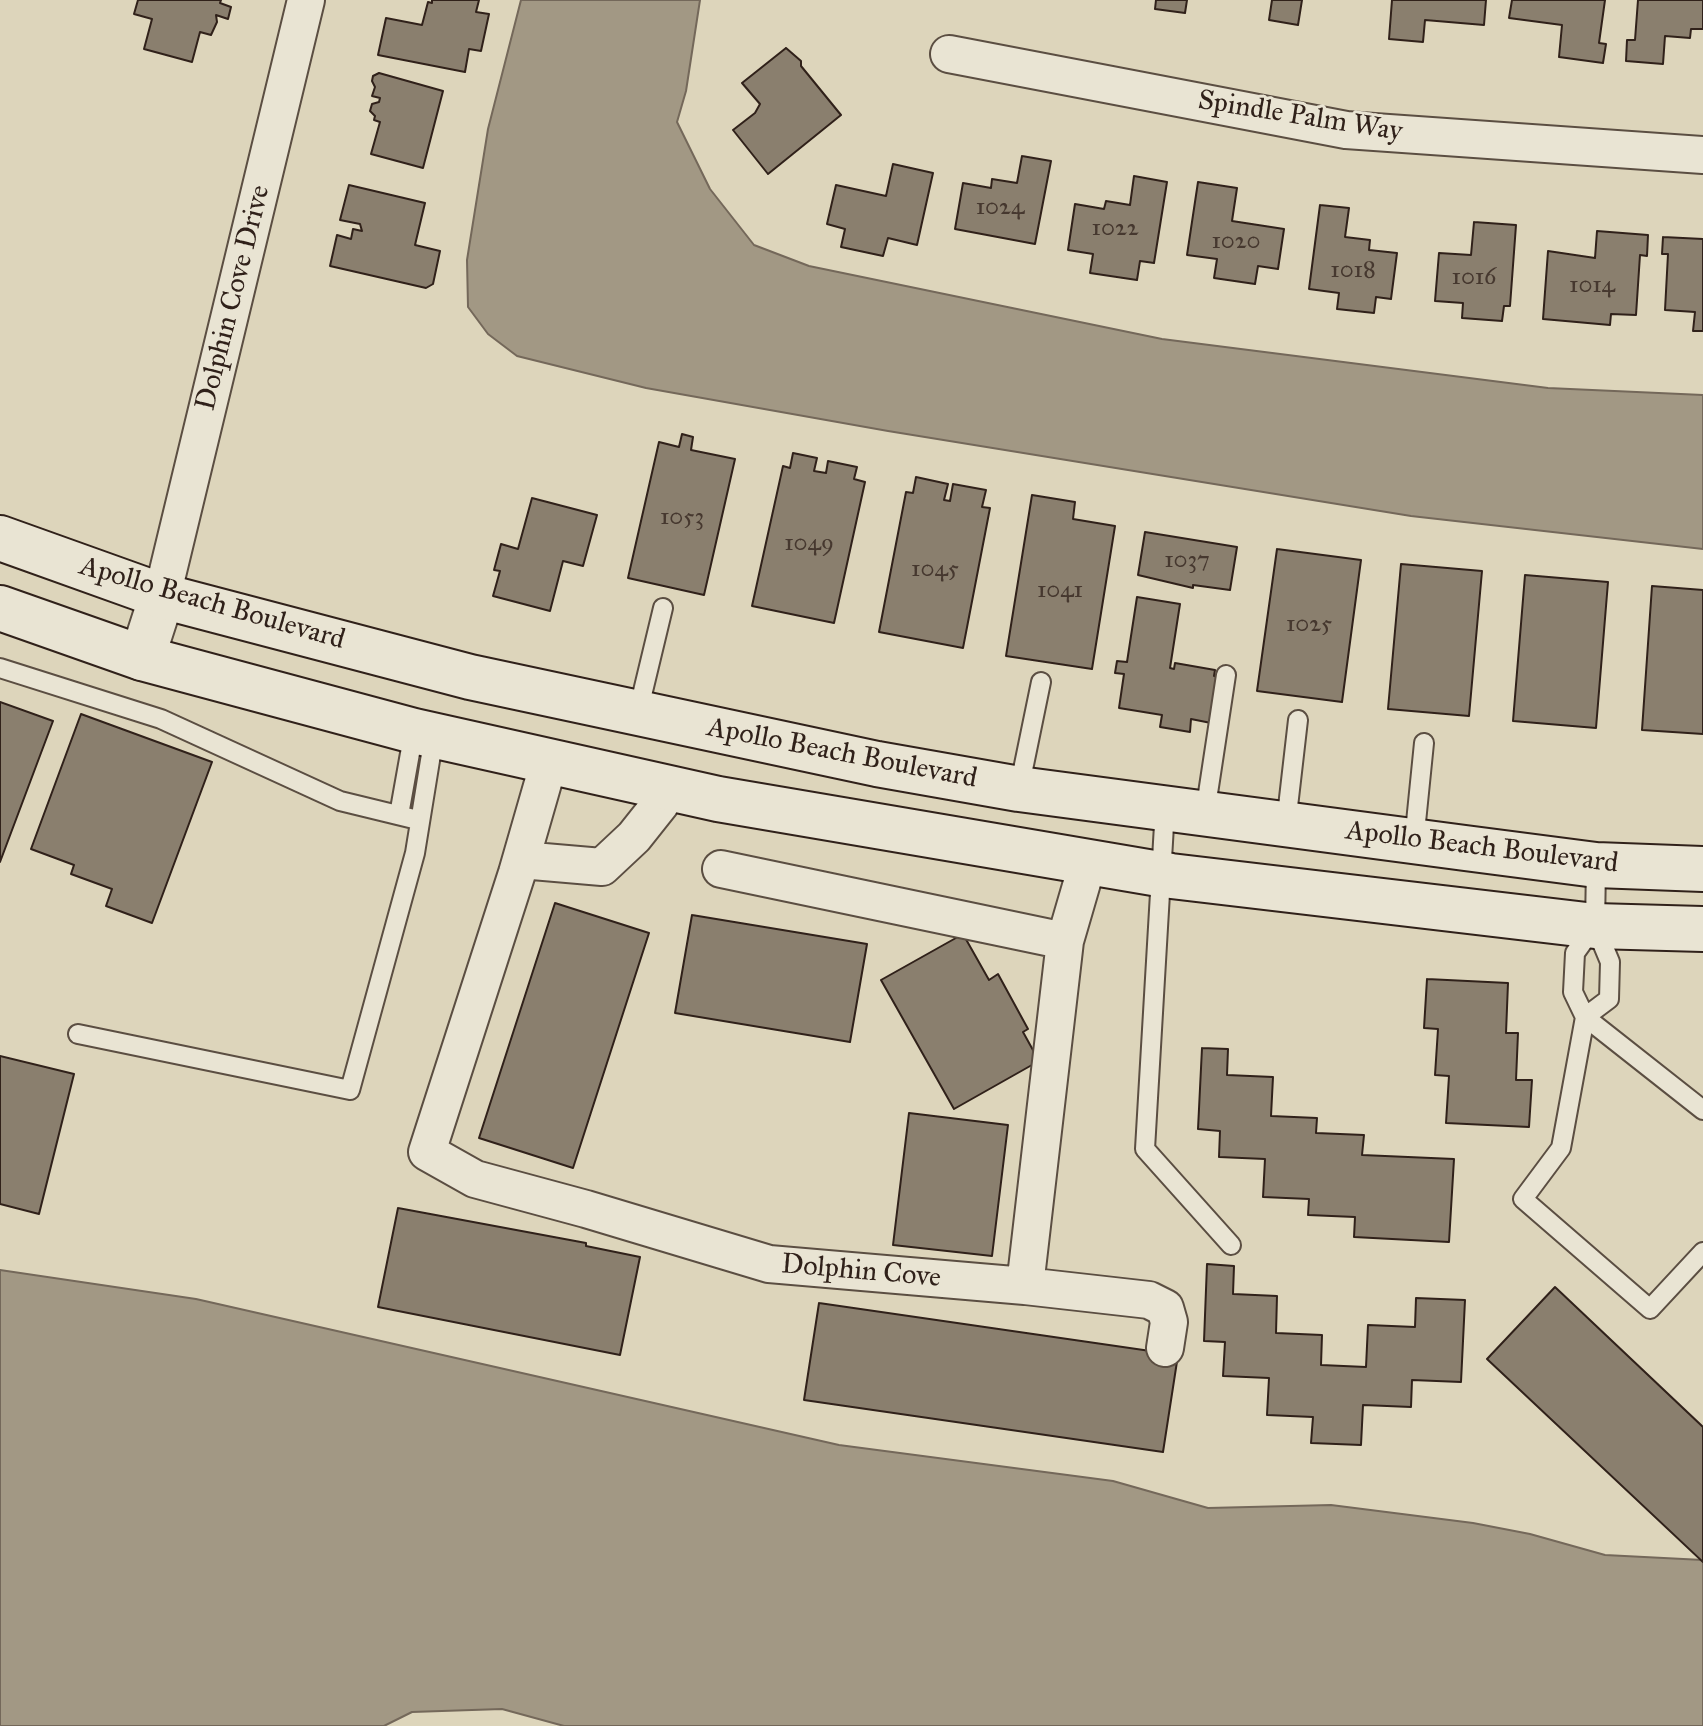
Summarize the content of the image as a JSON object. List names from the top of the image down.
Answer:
{
  "streets": {
    "main road": ["Apollo Beach Boulevard"],
    "street": ["Spindle Palm Way", "Dolphin Cove Drive", "Dolphin Cove"]
  },
  "crossings": [
    ["Dolphin Cove Drive", "Apollo Beach Boulevard"]
  ],
  "house_numbers": [
    "1024",
    "1022",
    "1020",
    "1018",
    "1016",
    "1014",
    "1053",
    "1049",
    "1037",
    "1045",
    "1041",
    "1025"
  ]
}
